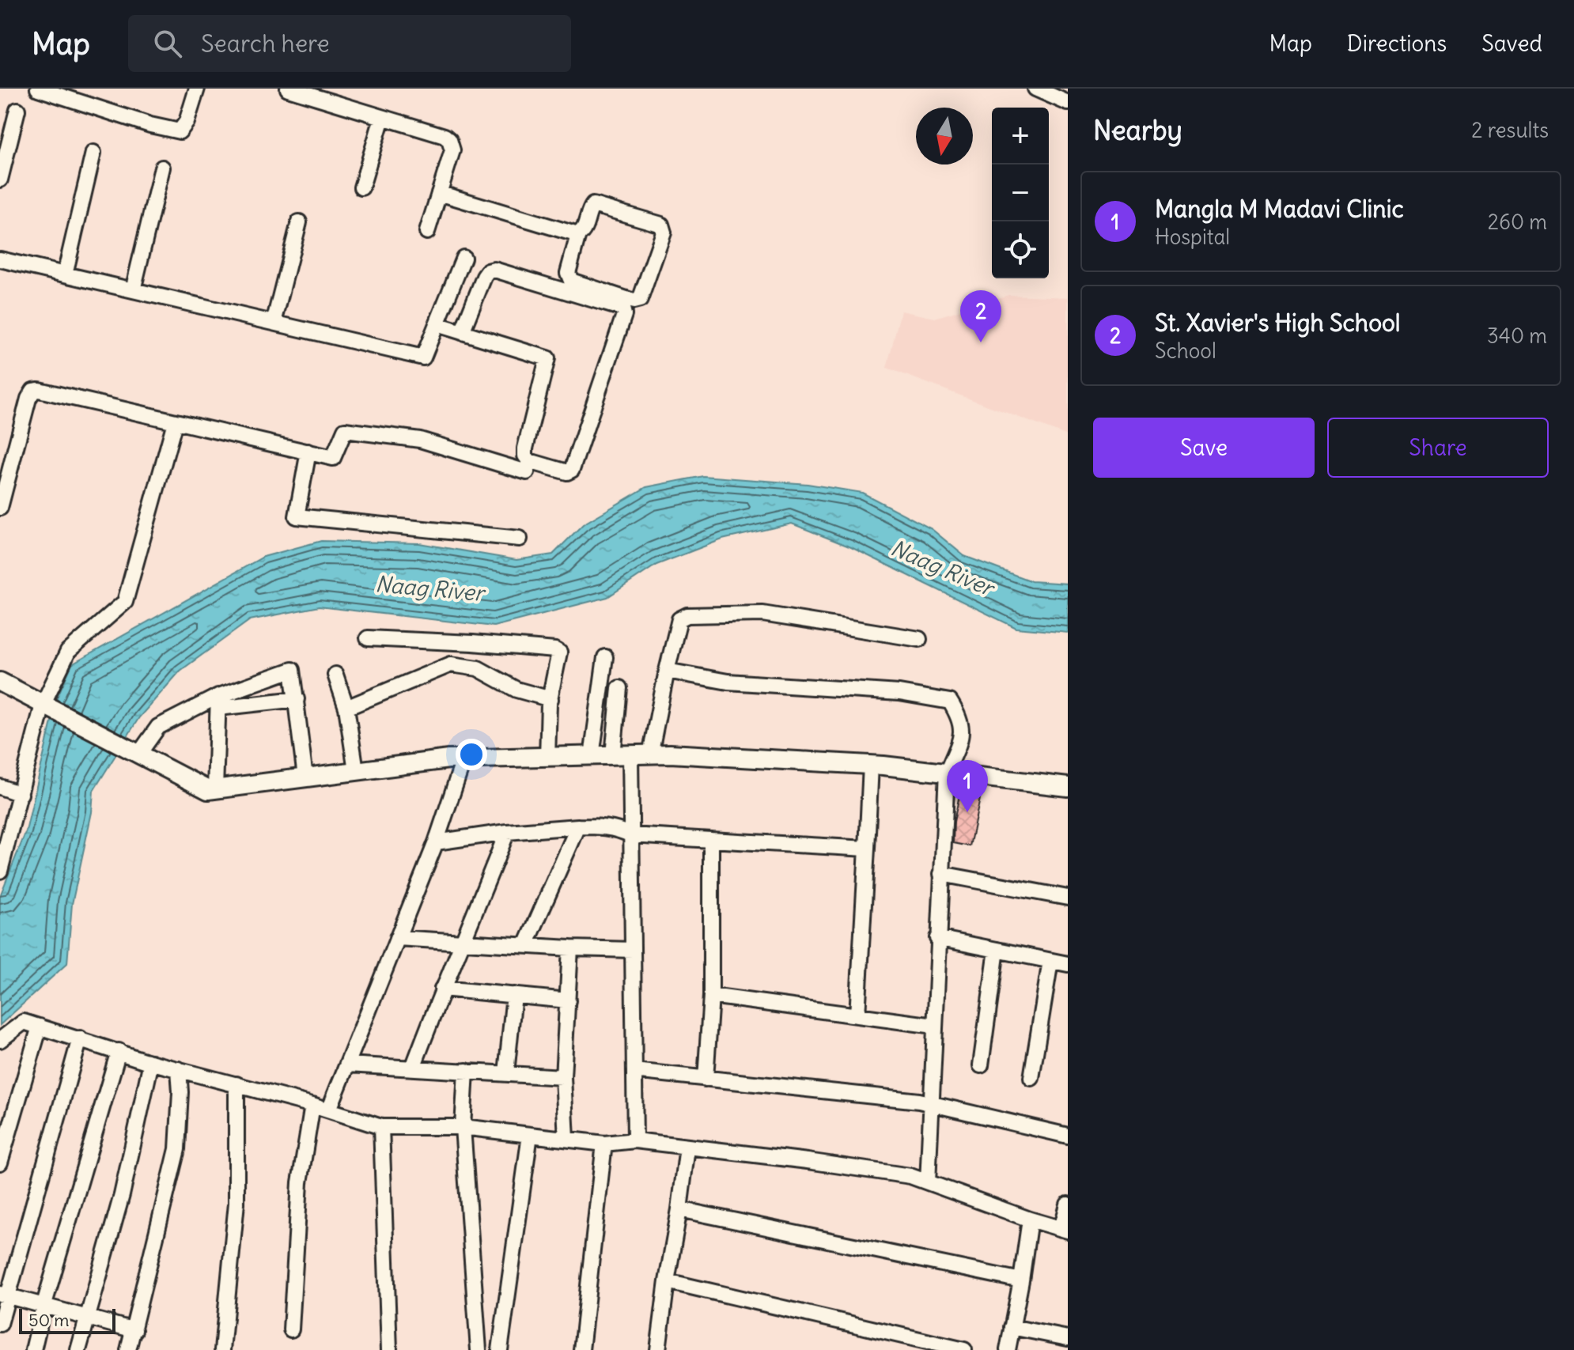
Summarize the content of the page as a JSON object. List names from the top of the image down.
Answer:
{
  "water": ["Naag River"],
  "scale_bar": "50 m",
  "north": "bottom",
  "page": {
    "header": "Map",
    "search": "Search here",
    "nav": ["Map", "Directions", "Saved"],
    "heading": ["Nearby", "2 results"],
    "map_buttons": ["+", "−"],
    "list": [
      {
        "mark": "1",
        "name": "Mangla M Madavi Clinic",
        "note": "Hospital",
        "value": "260 m"
      },
      {
        "mark": "2",
        "name": "St. Xavier's High School",
        "note": "School",
        "value": "340 m"
      }
    ],
    "pins": ["2", "1"],
    "buttons": ["Save", "Share"],
    "scale": "50 m"
  }
}
